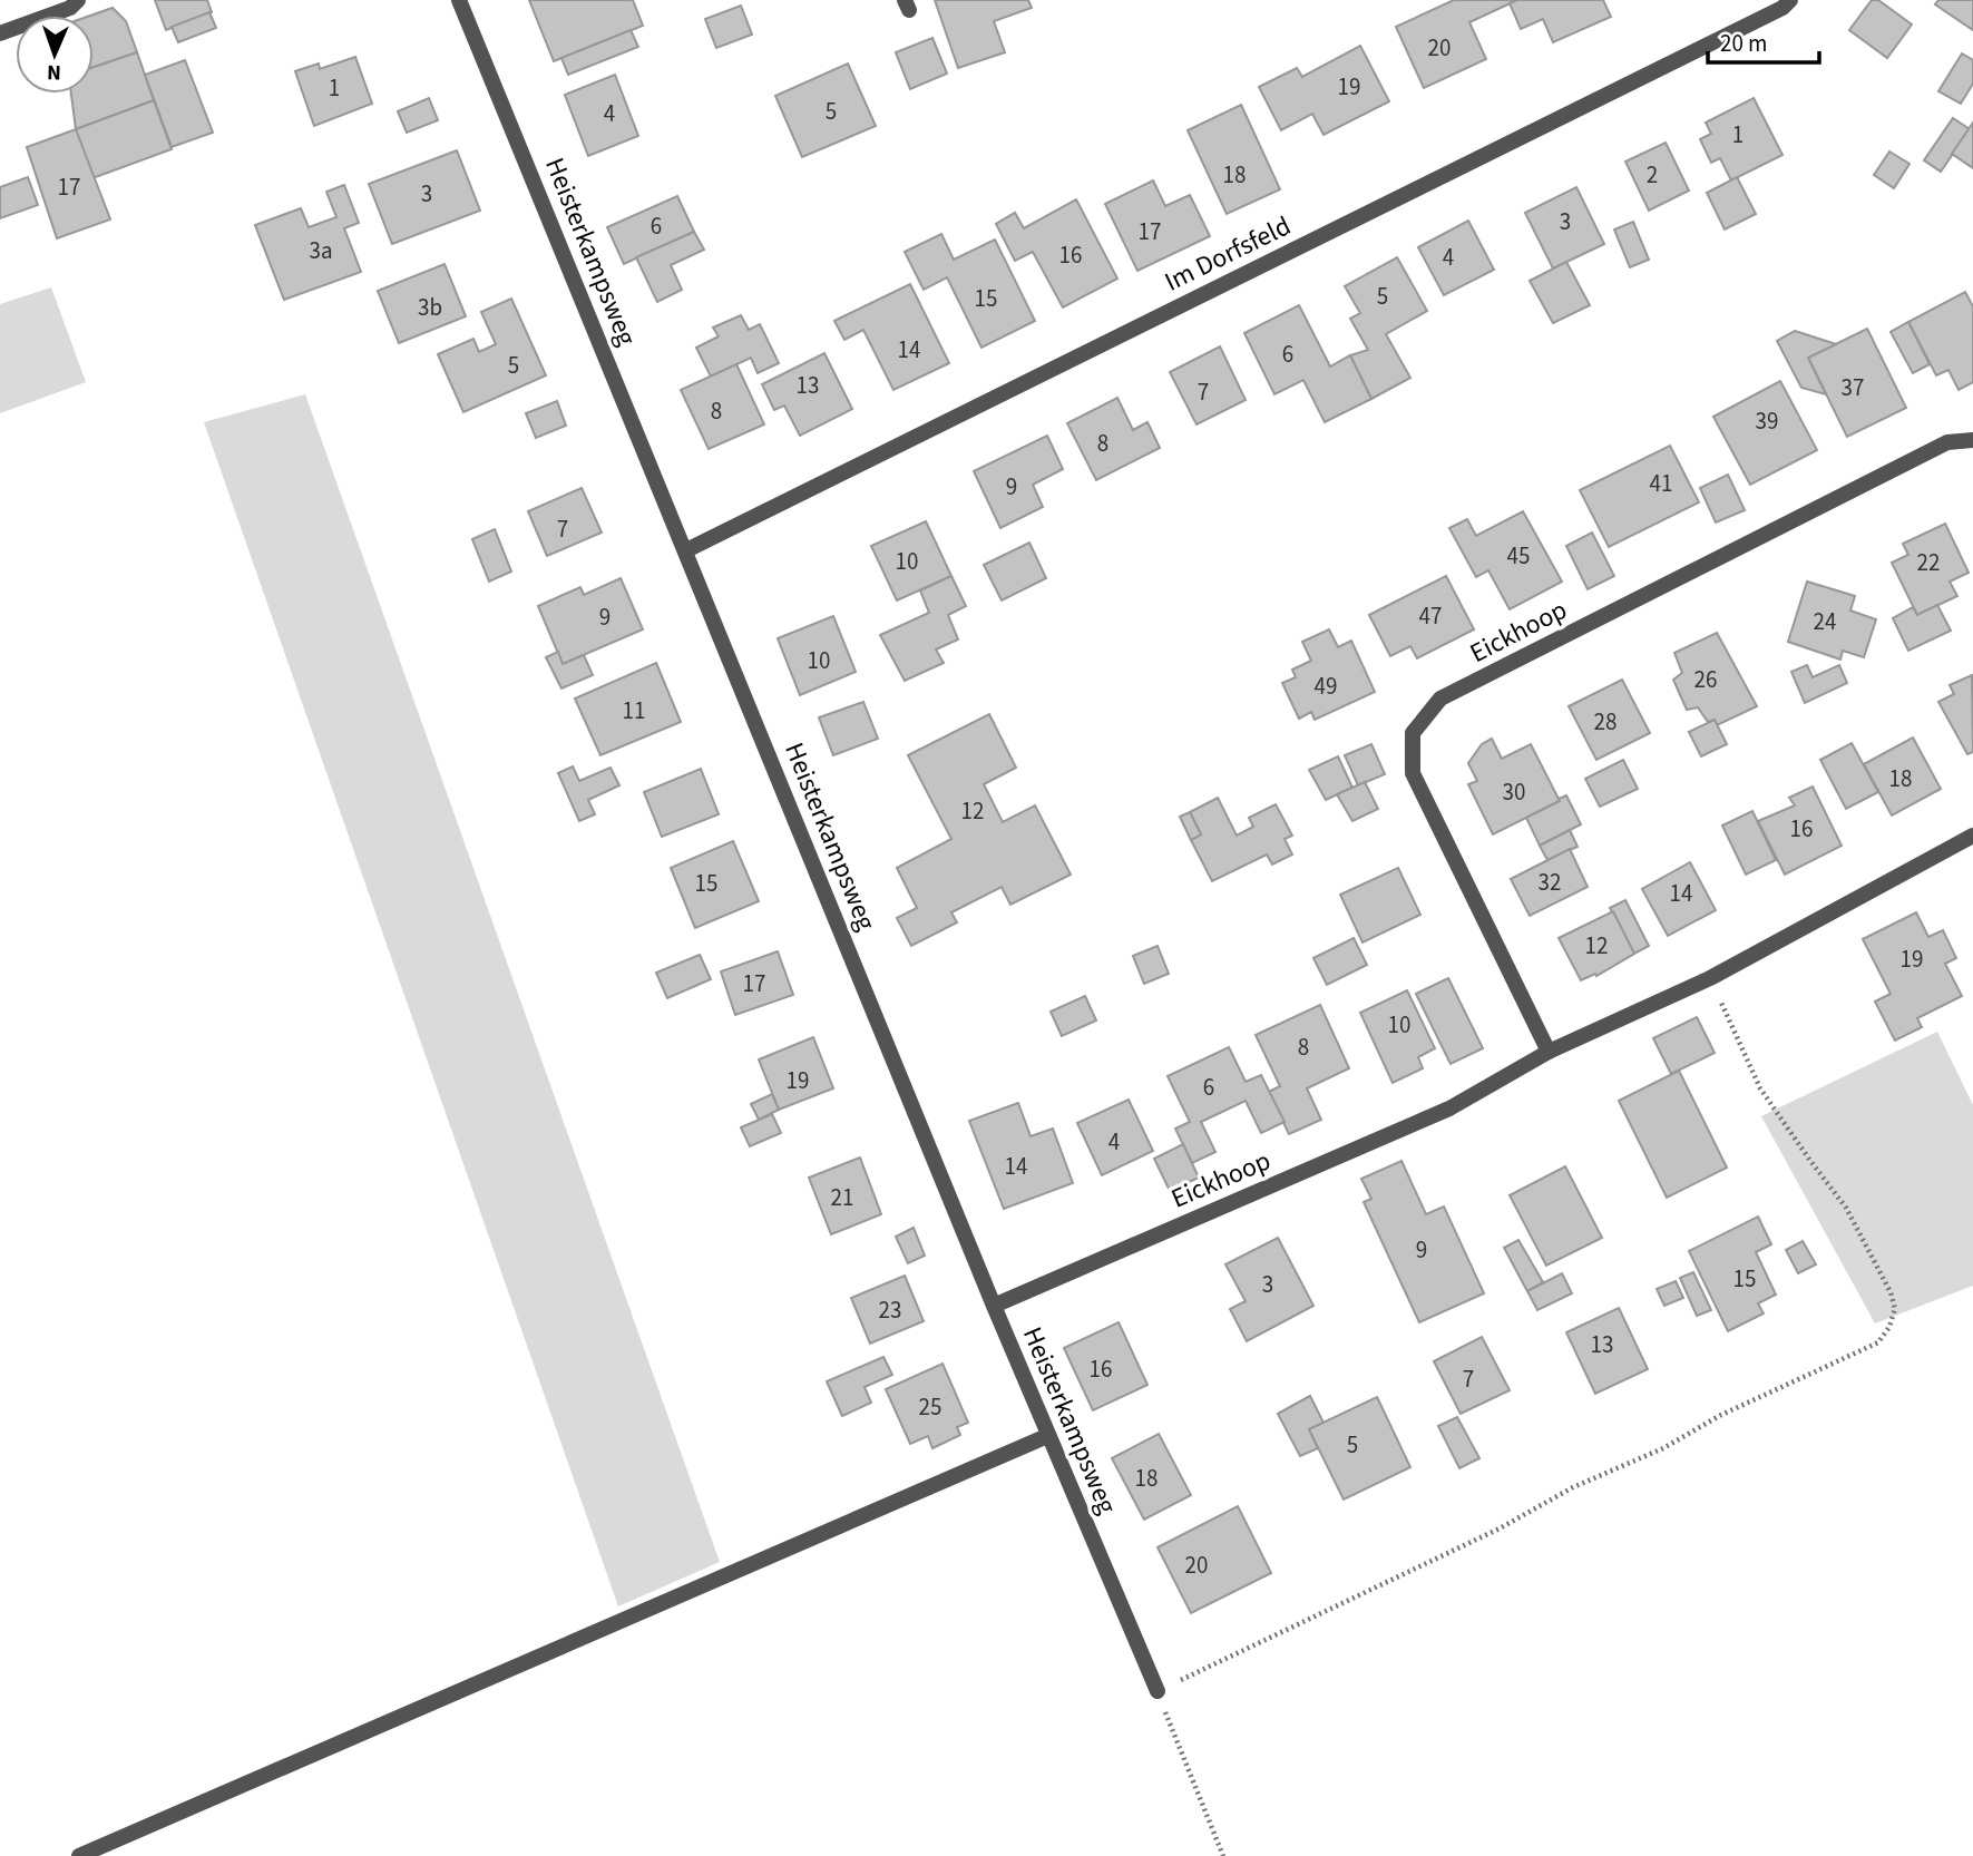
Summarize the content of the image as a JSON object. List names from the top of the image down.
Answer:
{
  "streets": {
    "street": ["Heisterkampsweg", "Im Dorfsfeld", "Eickhoop"]
  },
  "crossings": [
    ["Heisterkampsweg", "Im Dorfsfeld"],
    ["Heisterkampsweg", "Eickhoop"]
  ],
  "house_numbers": [
    "20",
    "19",
    "1",
    "5",
    "4",
    "1",
    "18",
    "2",
    "17",
    "3",
    "3",
    "6",
    "17",
    "3a",
    "16",
    "4",
    "5",
    "15",
    "3b",
    "14",
    "6",
    "5",
    "13",
    "37",
    "7",
    "8",
    "39",
    "8",
    "41",
    "9",
    "7",
    "45",
    "10",
    "22",
    "47",
    "9",
    "24",
    "10",
    "26",
    "49",
    "11",
    "28",
    "18",
    "30",
    "12",
    "16",
    "32",
    "15",
    "14",
    "12",
    "19",
    "17",
    "10",
    "8",
    "19",
    "6",
    "4",
    "14",
    "21",
    "9",
    "15",
    "3",
    "23",
    "13",
    "16",
    "7",
    "25",
    "5",
    "18",
    "20"
  ],
  "scale_bar": "20 m",
  "north": "bottom"
}
